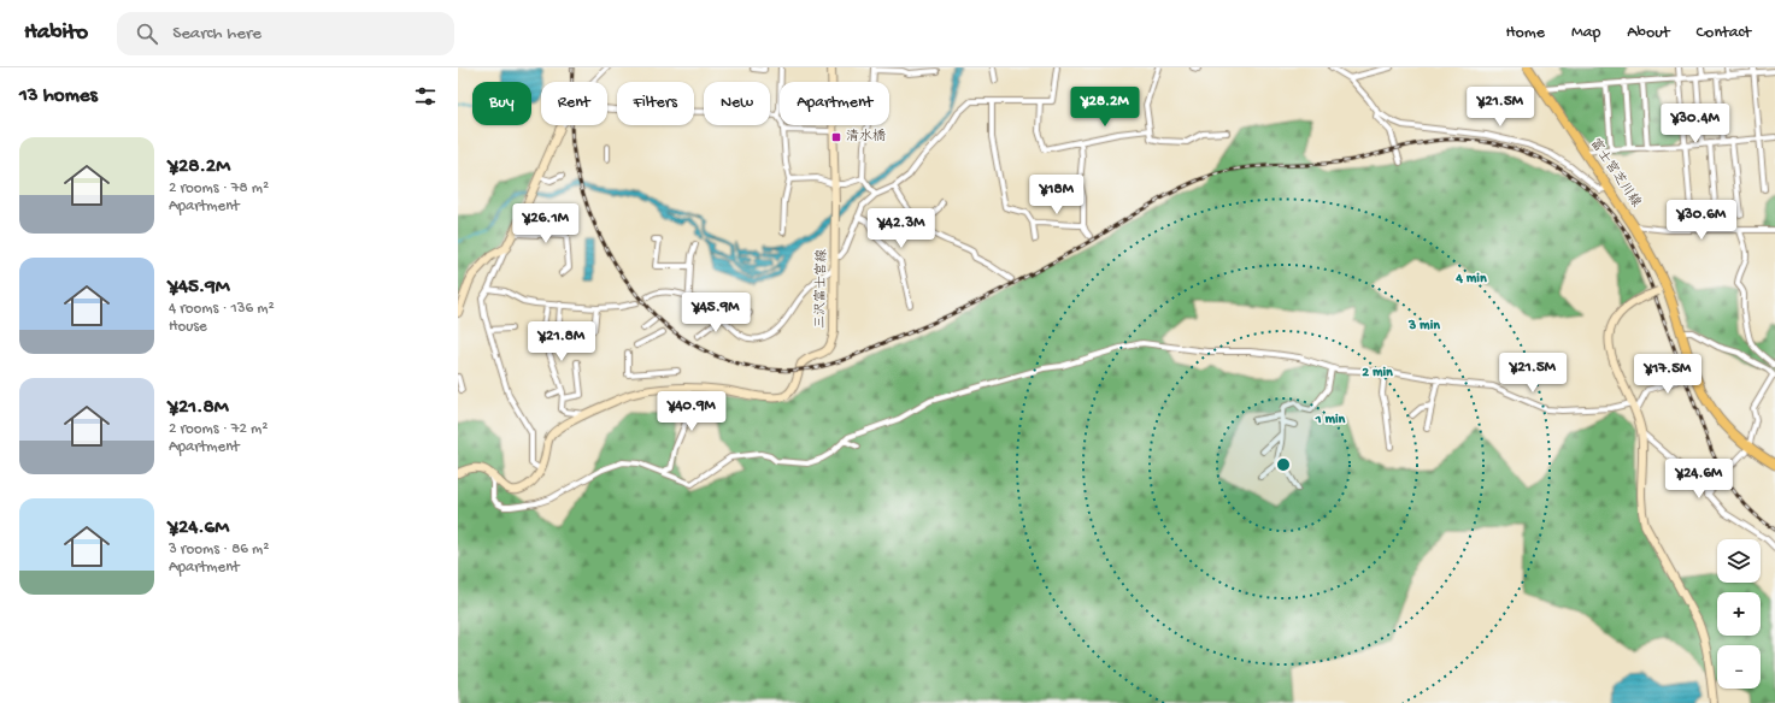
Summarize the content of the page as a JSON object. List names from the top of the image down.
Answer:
{
  "streets": {
    "main road": ["富士宮芝川線", "三沢富士宮線"]
  },
  "places": {
    "transit": ["清水橋"]
  },
  "page": {
    "header": "Habito",
    "search": "Search here",
    "nav": [
      "Home",
      "Map",
      "About",
      "Contact"
    ],
    "heading": "13 homes",
    "chip": [
      "Buy",
      "Rent",
      "Filters",
      "New",
      "Apartment"
    ],
    "price": [
      "¥28.2M",
      "¥21.5M",
      "¥30.4M",
      "¥18M",
      "¥30.6M",
      "¥26.1M",
      "¥42.3M",
      "¥45.9M",
      "¥21.8M",
      "¥21.5M",
      "¥17.5M",
      "¥40.9M",
      "¥24.6M"
    ],
    "list": [
      {
        "name": "¥28.2M",
        "note": "2 rooms · 78 m² · Apartment"
      },
      {
        "name": "¥45.9M",
        "note": "4 rooms · 136 m² · House"
      },
      {
        "name": "¥21.8M",
        "note": "2 rooms · 72 m² · Apartment"
      },
      {
        "name": "¥24.6M",
        "note": "3 rooms · 86 m² · Apartment"
      }
    ],
    "map_buttons": ["+", "−"]
  },
  "rings": [
    "4 min",
    "3 min",
    "2 min",
    "1 min"
  ]
}
